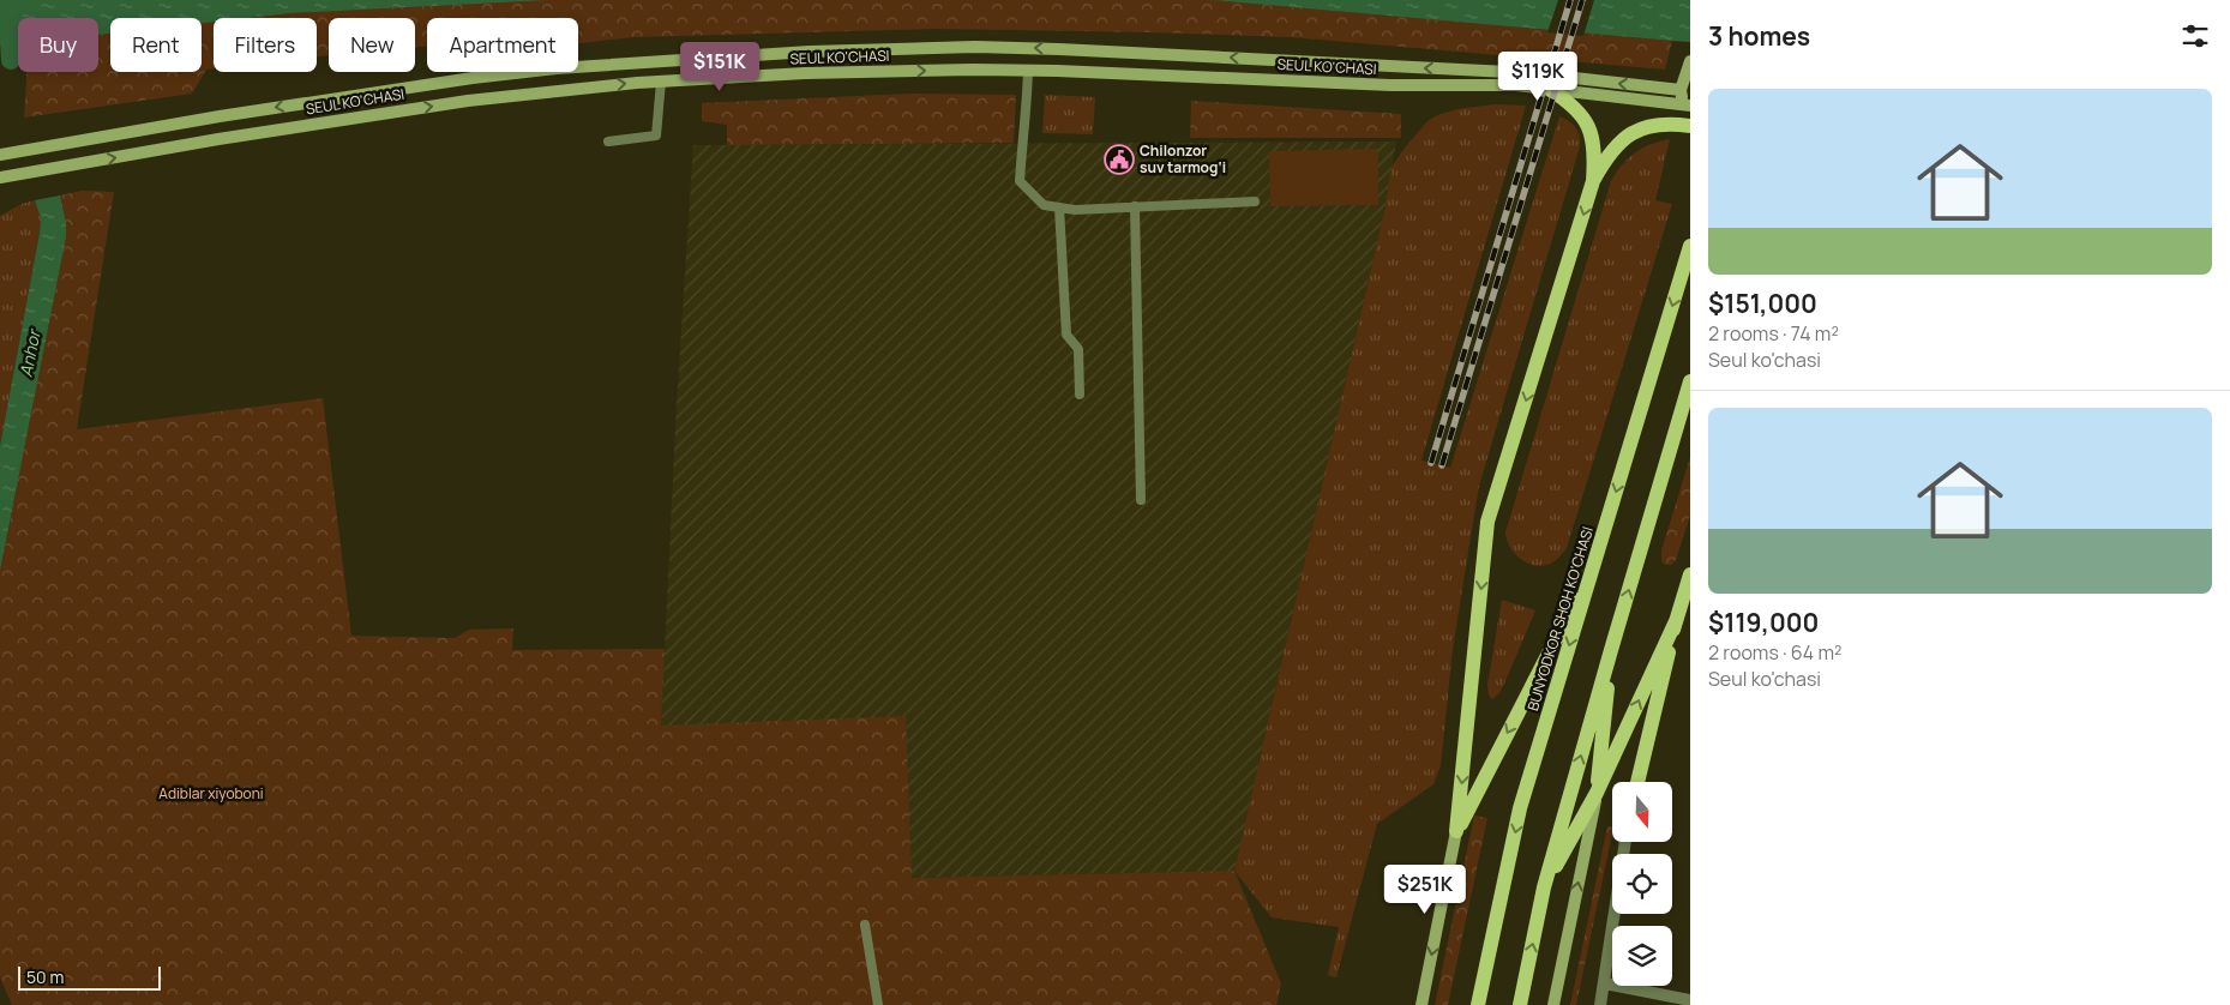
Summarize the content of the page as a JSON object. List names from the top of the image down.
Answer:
{
  "streets": {
    "main road": ["SEUL KO'CHASI", "BUNYODKOR SHOH KO'CHASI"]
  },
  "water": ["Anhor"],
  "parks": ["Adiblar xiyoboni"],
  "places": {
    "public building": ["Chilonzor suv tarmog‘i"]
  },
  "scale_bar": "50 m",
  "north": "bottom",
  "page": {
    "heading": "3 homes",
    "chip": [
      "Buy",
      "Rent",
      "Filters",
      "New",
      "Apartment"
    ],
    "price": ["$151K", "$119K", "$251K"],
    "list": [
      {
        "name": "$151,000",
        "note": "2 rooms · 74 m² · Seul ko'chasi"
      },
      {
        "name": "$119,000",
        "note": "2 rooms · 64 m² · Seul ko'chasi"
      }
    ],
    "scale": "50 m"
  }
}
